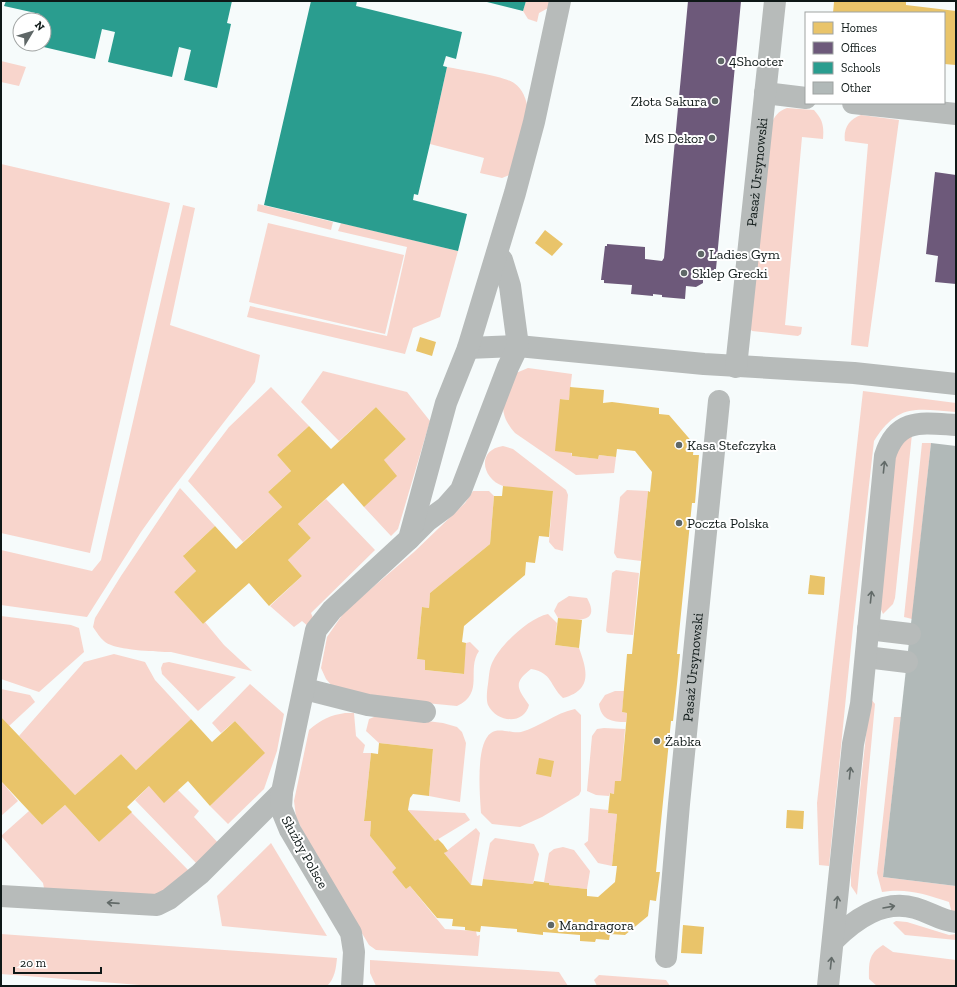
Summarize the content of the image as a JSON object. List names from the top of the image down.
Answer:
{
  "streets": {
    "street": ["Pasaż Ursynowski", "Służby Polsce"]
  },
  "places": [
    "4Shooter",
    "Złota Sakura",
    "MS Dekor",
    "Ladies Gym",
    "Sklep Grecki",
    "Kasa Stefczyka",
    "Poczta Polska",
    "Żabka",
    "Mandragora"
  ],
  "legend": [
    "Homes",
    "Offices",
    "Schools",
    "Other"
  ],
  "scale_bar": "20 m",
  "north": "top right"
}
